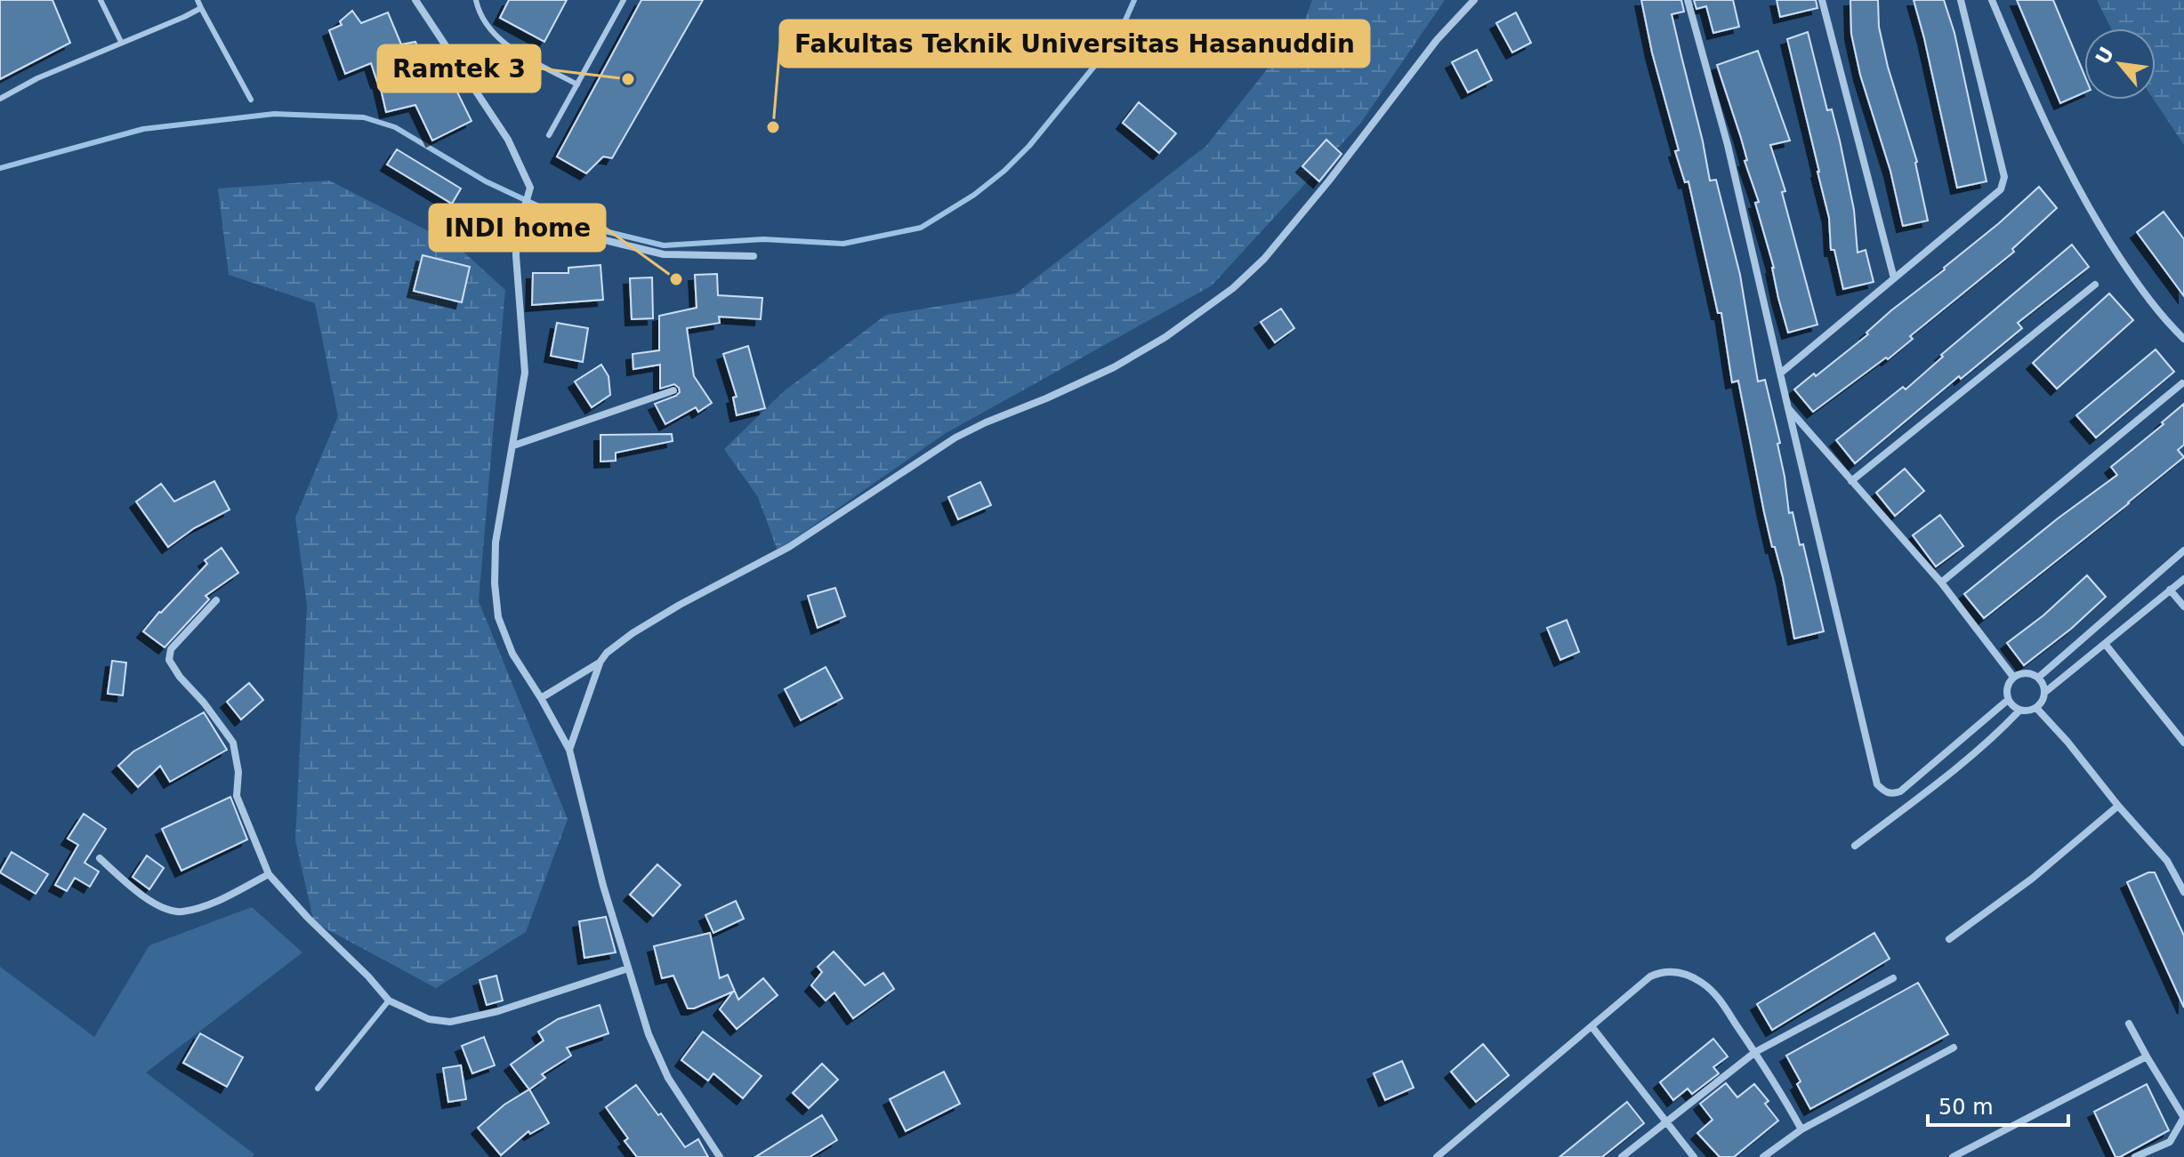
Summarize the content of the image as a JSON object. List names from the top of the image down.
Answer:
{
  "places": ["Ramtek 3", "Fakultas Teknik Universitas Hasanuddin", "INDI home"],
  "scale_bar": "50 m",
  "north": "top left"
}
